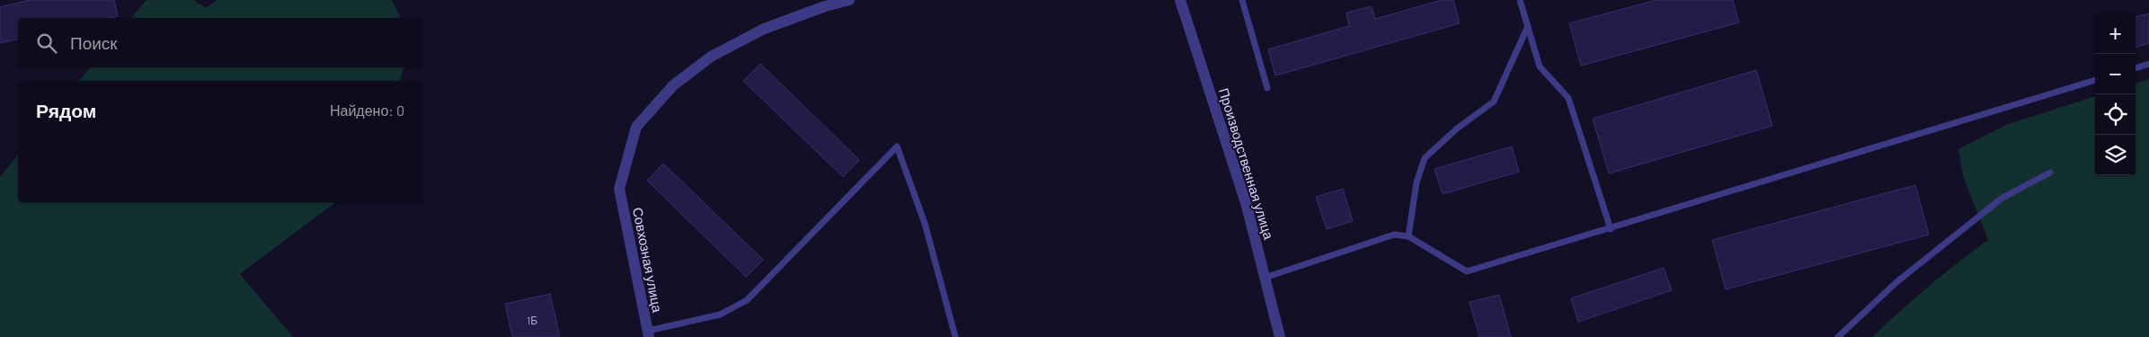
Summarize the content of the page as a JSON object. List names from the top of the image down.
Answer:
{
  "streets": {
    "street": ["Производственная улица", "Совхозная улица"]
  },
  "house_numbers": ["1Б"],
  "page": {
    "map_buttons": ["+", "−"],
    "search": "Поиск",
    "heading": ["Рядом", "Найдено: 0"]
  }
}
